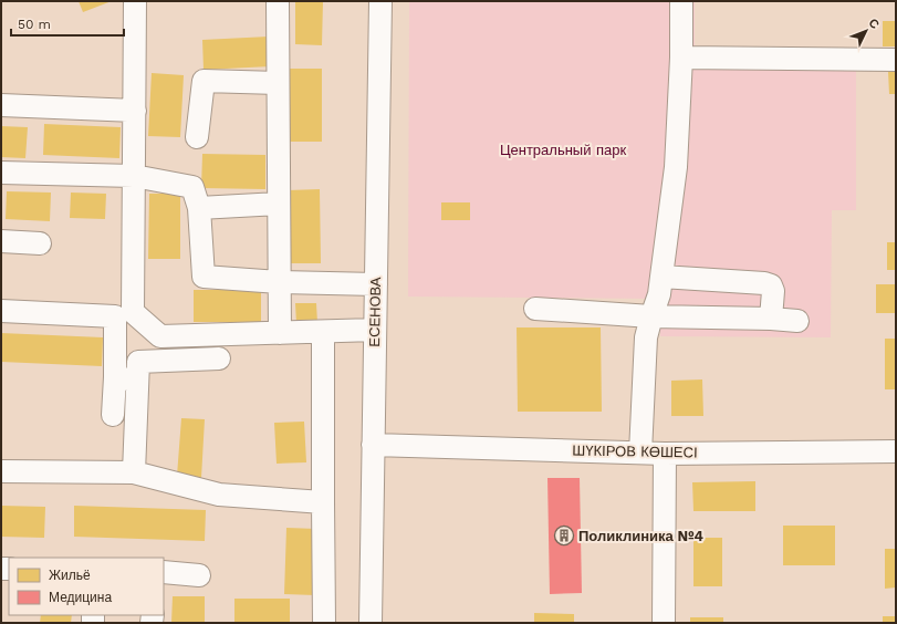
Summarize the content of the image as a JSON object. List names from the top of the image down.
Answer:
{
  "streets": {
    "street": ["ЕСЕНОВА", "ШҮКІРОВ КӨШЕСІ"]
  },
  "crossings": [
    ["ЕСЕНОВА", "ШҮКІРОВ КӨШЕСІ"]
  ],
  "parks": ["Центральный парк"],
  "places": {
    "building": ["Поликлиника №4"]
  },
  "legend": ["Жильё", "Медицина"],
  "scale_bar": "50 m",
  "north": "top right"
}
